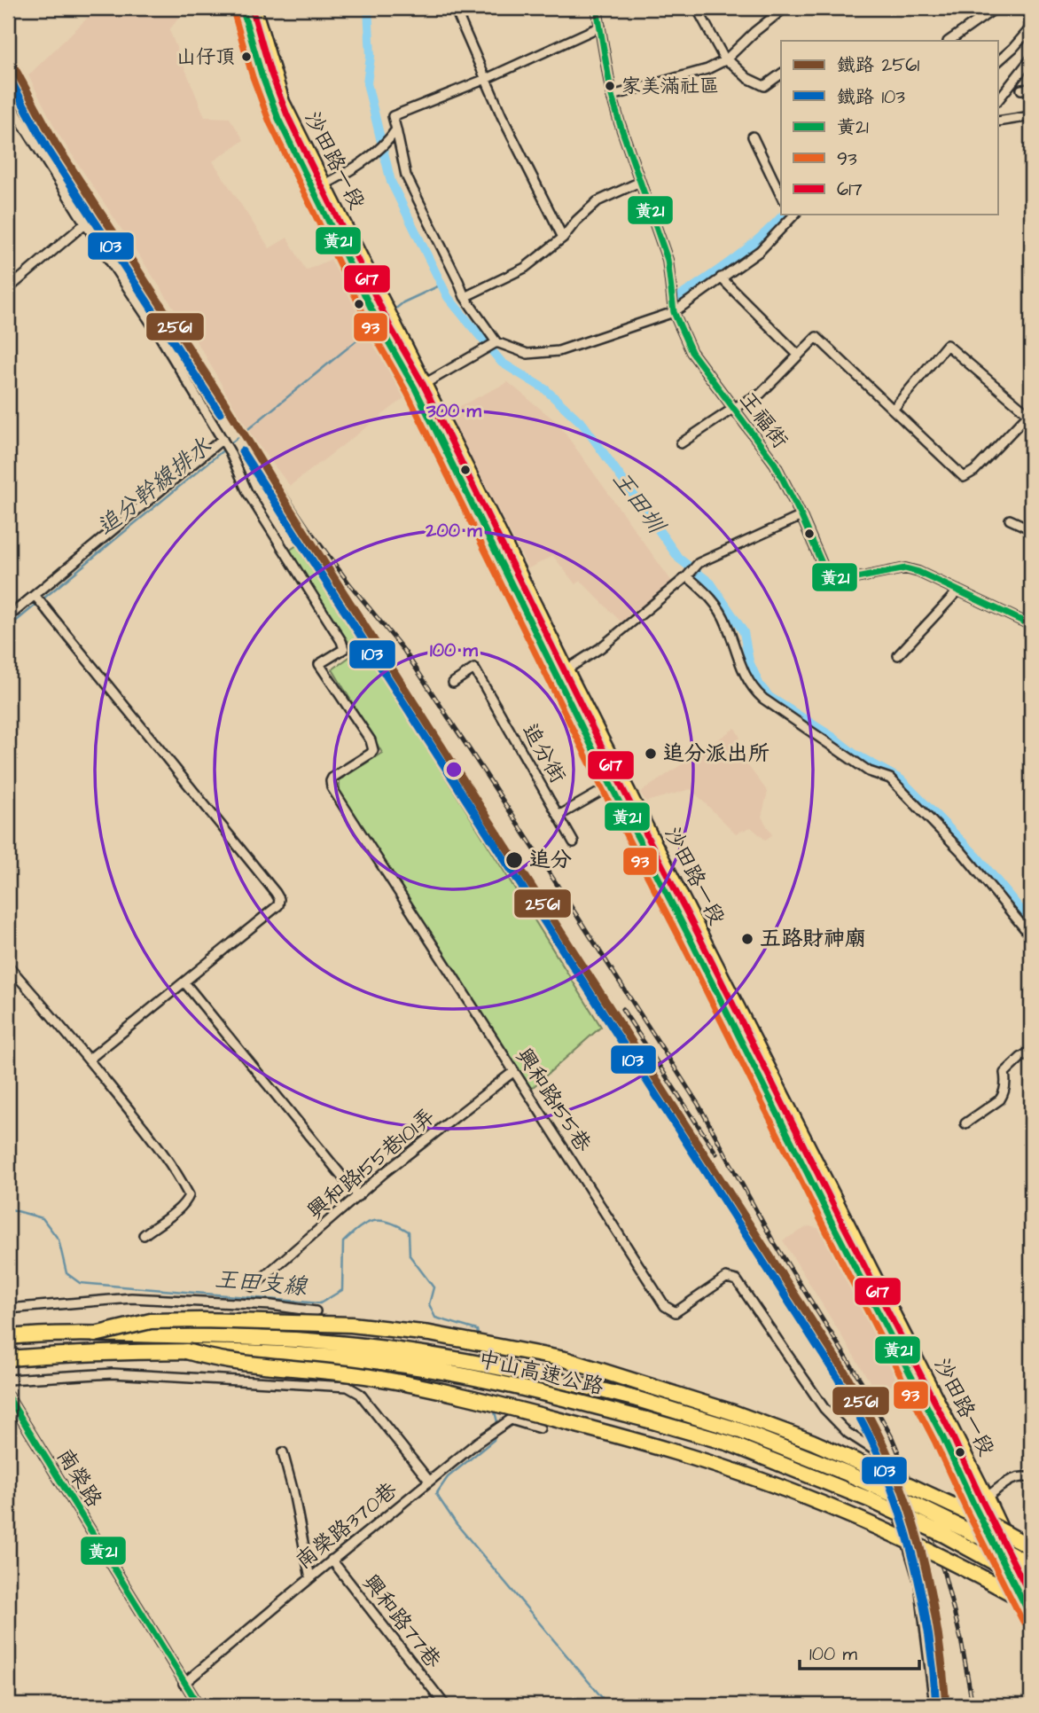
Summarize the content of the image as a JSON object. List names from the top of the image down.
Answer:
{
  "streets": {
    "highway": ["中山高速公路"],
    "main road": ["沙田路一段"],
    "street": [
      "王福街",
      "追分街",
      "興和路155巷",
      "興和路155巷101弄",
      "南榮路",
      "南榮路370巷",
      "興和路77巷"
    ]
  },
  "crossings": [
    ["沙田路一段", "追分街"],
    ["興和路155巷", "興和路155巷101弄"],
    ["南榮路", "南榮路370巷"],
    ["南榮路370巷", "興和路77巷"]
  ],
  "water": ["追分幹線排水", "王田圳", "王田支線"],
  "places": [
    "山仔頂",
    "家美滿社區",
    "追分派出所",
    "追分",
    "五路財神廟"
  ],
  "lines": [
    "transit line 黃21",
    "transit line 617",
    "transit line 93",
    "rail line 2561",
    "rail line 103"
  ],
  "legend": [
    "鐵路 2561",
    "鐵路 103",
    "黃21",
    "93",
    "617"
  ],
  "scale_bar": "100 m",
  "rings": ["300 m", "200 m", "100 m"]
}
